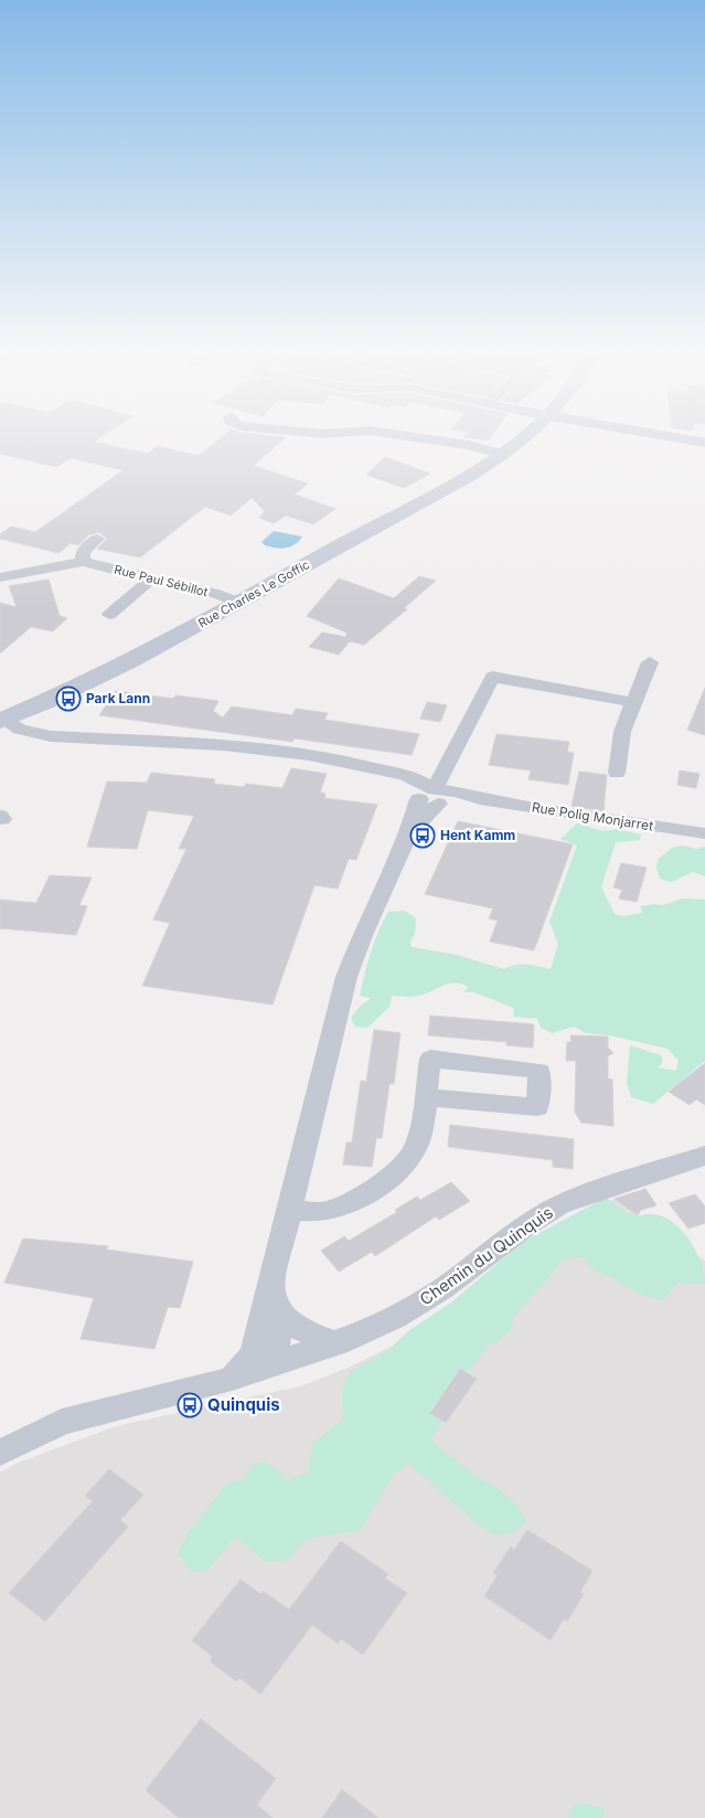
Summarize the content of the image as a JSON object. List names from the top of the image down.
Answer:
{
  "streets": {
    "street": [
      "Rue Paul Sébillot",
      "Rue Charles Le Goffic",
      "Rue Polig Monjarret",
      "Chemin du Quinquis"
    ]
  },
  "crossings": [
    ["Rue Paul Sébillot", "Rue Charles Le Goffic"]
  ],
  "places": {
    "bus stop": ["Park Lann", "Hent Kamm", "Quinquis"]
  }
}
